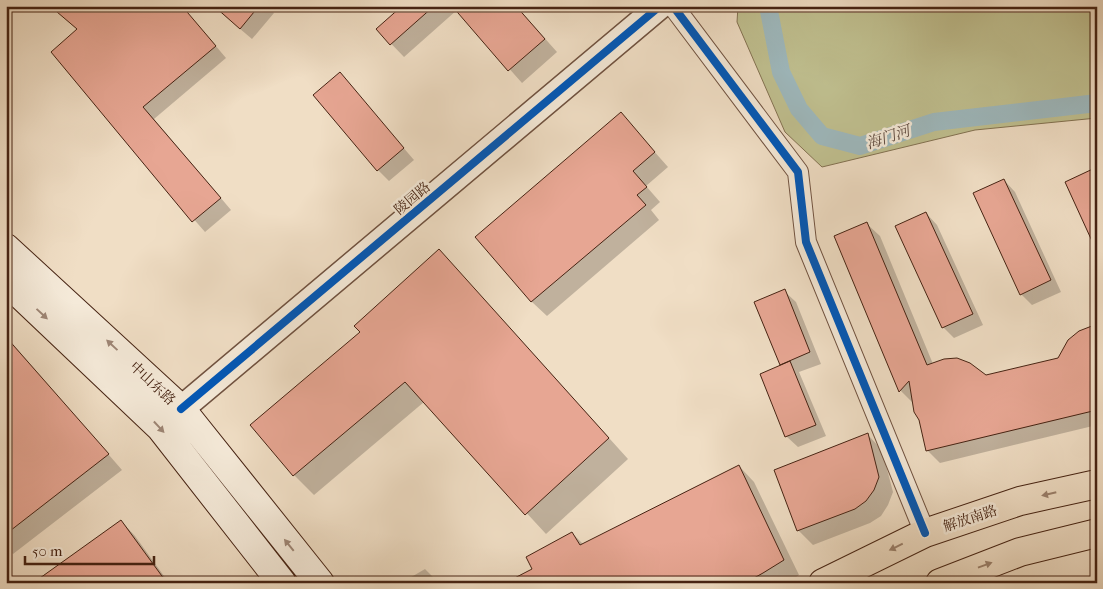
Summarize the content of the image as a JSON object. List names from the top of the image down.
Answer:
{
  "streets": {
    "main road": ["中山东路", "解放南路"],
    "street": ["陵园路"]
  },
  "crossings": [
    ["陵园路", "中山东路"]
  ],
  "water": ["海门河"],
  "scale_bar": "50 m"
}
